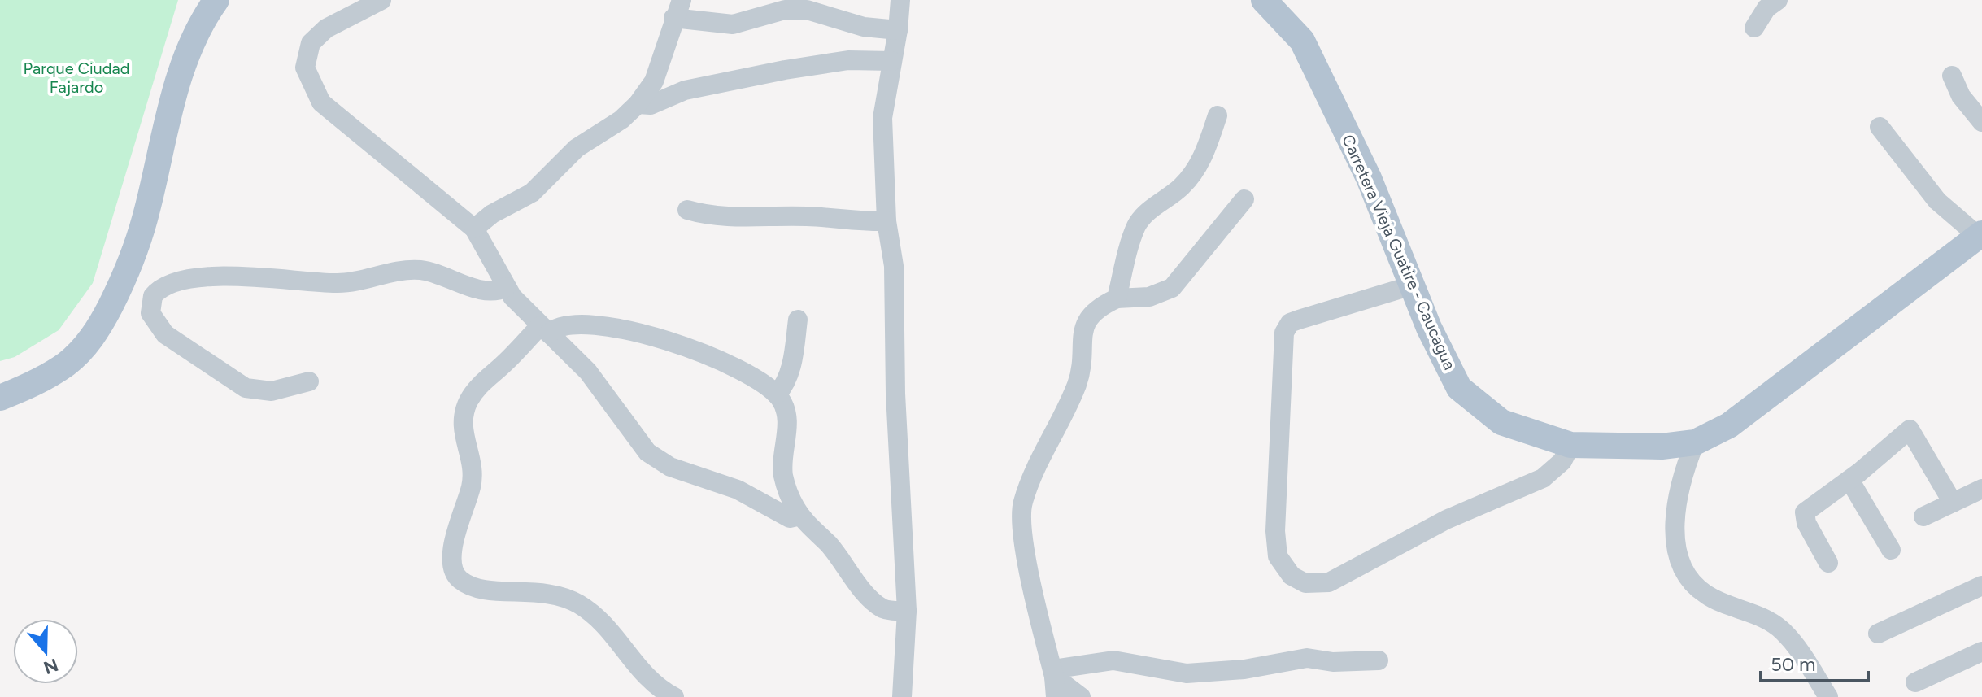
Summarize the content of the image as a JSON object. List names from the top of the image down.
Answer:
{
  "streets": {
    "main road": ["Carretera Vieja Guatire - Caucagua"]
  },
  "parks": ["Parque Ciudad Fajardo"],
  "scale_bar": "50 m",
  "north": "bottom"
}
